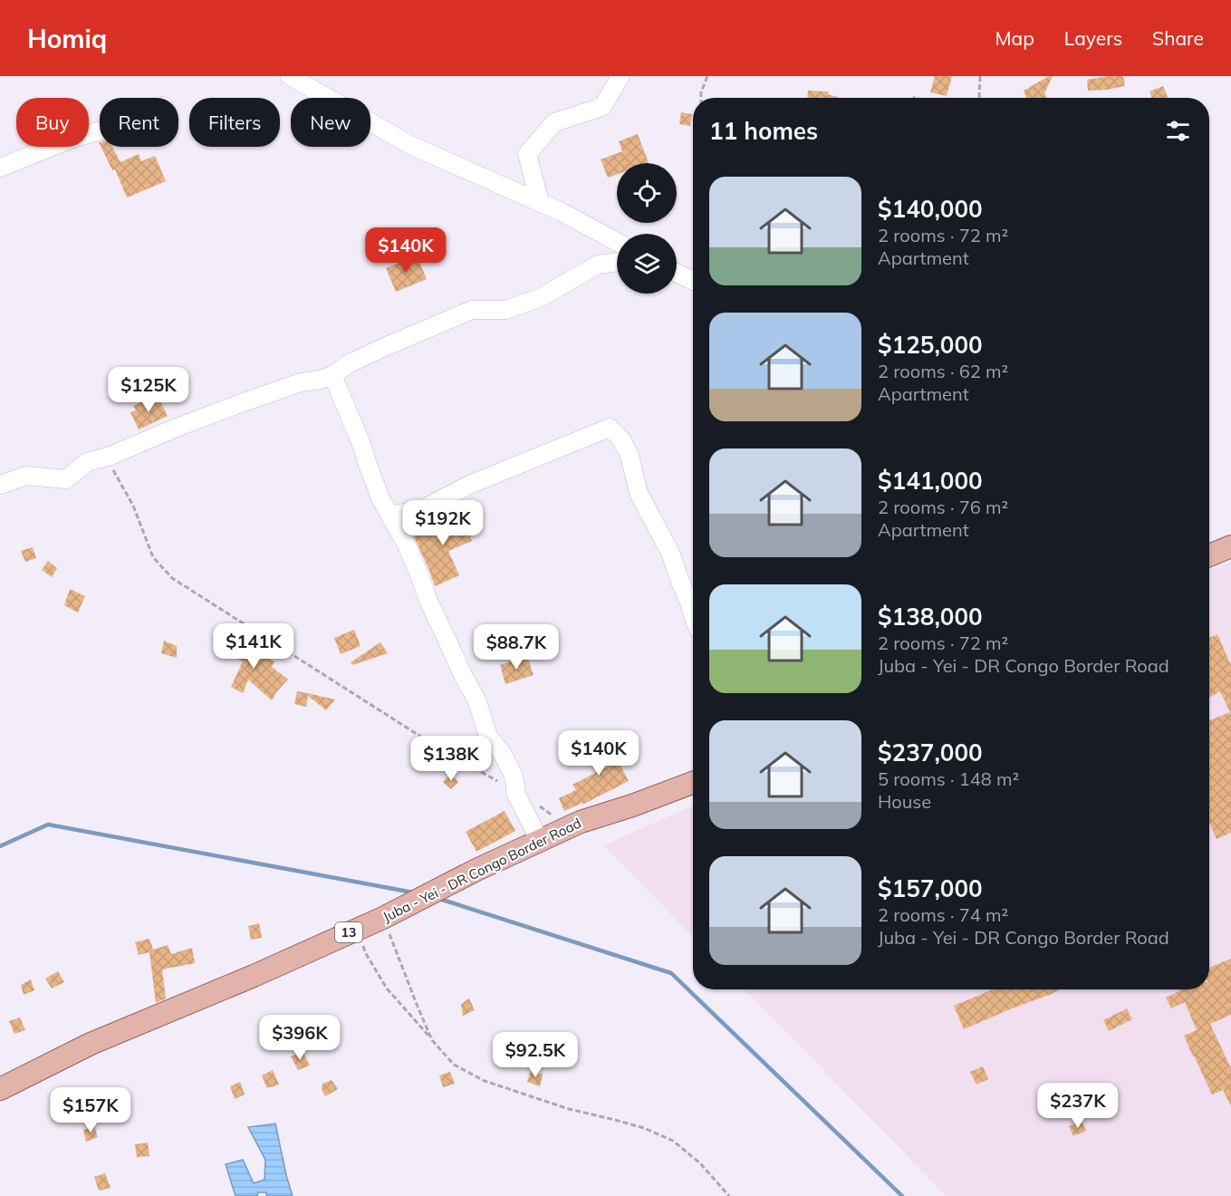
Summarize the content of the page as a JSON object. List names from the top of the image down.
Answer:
{
  "streets": {
    "main road": ["Juba - Yei - DR Congo Border Road", "13"]
  },
  "page": {
    "header": "Homiq",
    "nav": ["Map", "Layers", "Share"],
    "chip": [
      "Buy",
      "Rent",
      "Filters",
      "New"
    ],
    "heading": "11 homes",
    "list": [
      {
        "name": "$140,000",
        "note": "2 rooms · 72 m² · Apartment"
      },
      {
        "name": "$125,000",
        "note": "2 rooms · 62 m² · Apartment"
      },
      {
        "name": "$141,000",
        "note": "2 rooms · 76 m² · Apartment"
      },
      {
        "name": "$138,000",
        "note": "2 rooms · 72 m² · Juba - Yei - DR Congo Border Road"
      },
      {
        "name": "$237,000",
        "note": "5 rooms · 148 m² · House"
      },
      {
        "name": "$157,000",
        "note": "2 rooms · 74 m² · Juba - Yei - DR Congo Border Road"
      }
    ],
    "price": [
      "$140K",
      "$125K",
      "$192K",
      "$141K",
      "$88.7K",
      "$140K",
      "$138K",
      "$396K",
      "$92.5K",
      "$237K",
      "$157K"
    ]
  }
}
